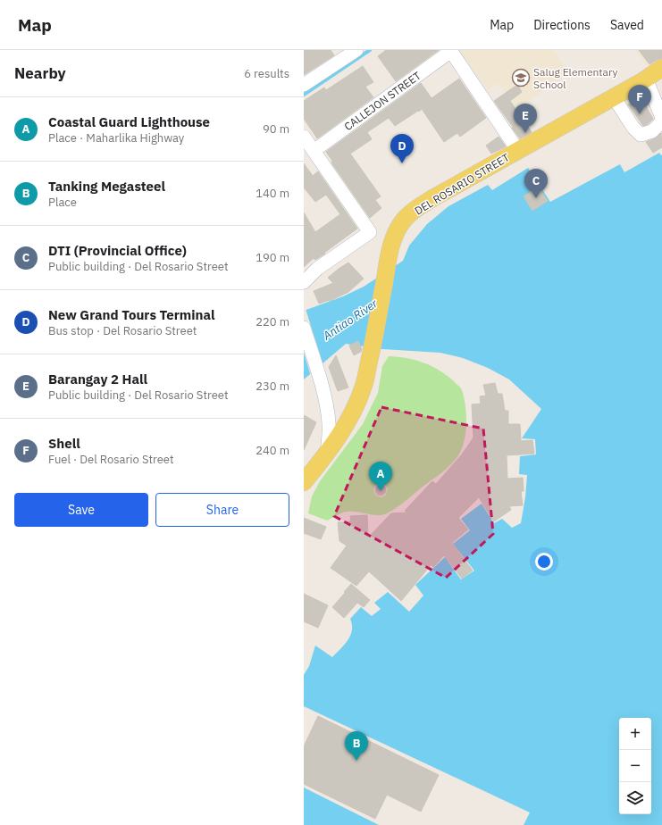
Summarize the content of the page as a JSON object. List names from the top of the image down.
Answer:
{
  "streets": {
    "main road": ["DEL ROSARIO STREET"],
    "street": ["CALLEJON STREET"]
  },
  "water": ["Antiao River"],
  "places": {
    "school or university": ["Salug Elementary School"]
  },
  "page": {
    "header": "Map",
    "nav": ["Map", "Directions", "Saved"],
    "heading": ["Nearby", "6 results"],
    "pins": [
      "F",
      "E",
      "D",
      "C",
      "A",
      "B"
    ],
    "list": [
      {
        "mark": "A",
        "name": "Coastal Guard Lighthouse",
        "note": "Place · Maharlika Highway",
        "value": "90 m"
      },
      {
        "mark": "B",
        "name": "Tanking Megasteel",
        "note": "Place",
        "value": "140 m"
      },
      {
        "mark": "C",
        "name": "DTI (Provincial Office)",
        "note": "Public building · Del Rosario Street",
        "value": "190 m"
      },
      {
        "mark": "D",
        "name": "New Grand Tours Terminal",
        "note": "Bus stop · Del Rosario Street",
        "value": "220 m"
      },
      {
        "mark": "E",
        "name": "Barangay 2 Hall",
        "note": "Public building · Del Rosario Street",
        "value": "230 m"
      },
      {
        "mark": "F",
        "name": "Shell",
        "note": "Fuel · Del Rosario Street",
        "value": "240 m"
      }
    ],
    "buttons": ["Save", "Share"],
    "map_buttons": ["+", "−"]
  }
}
